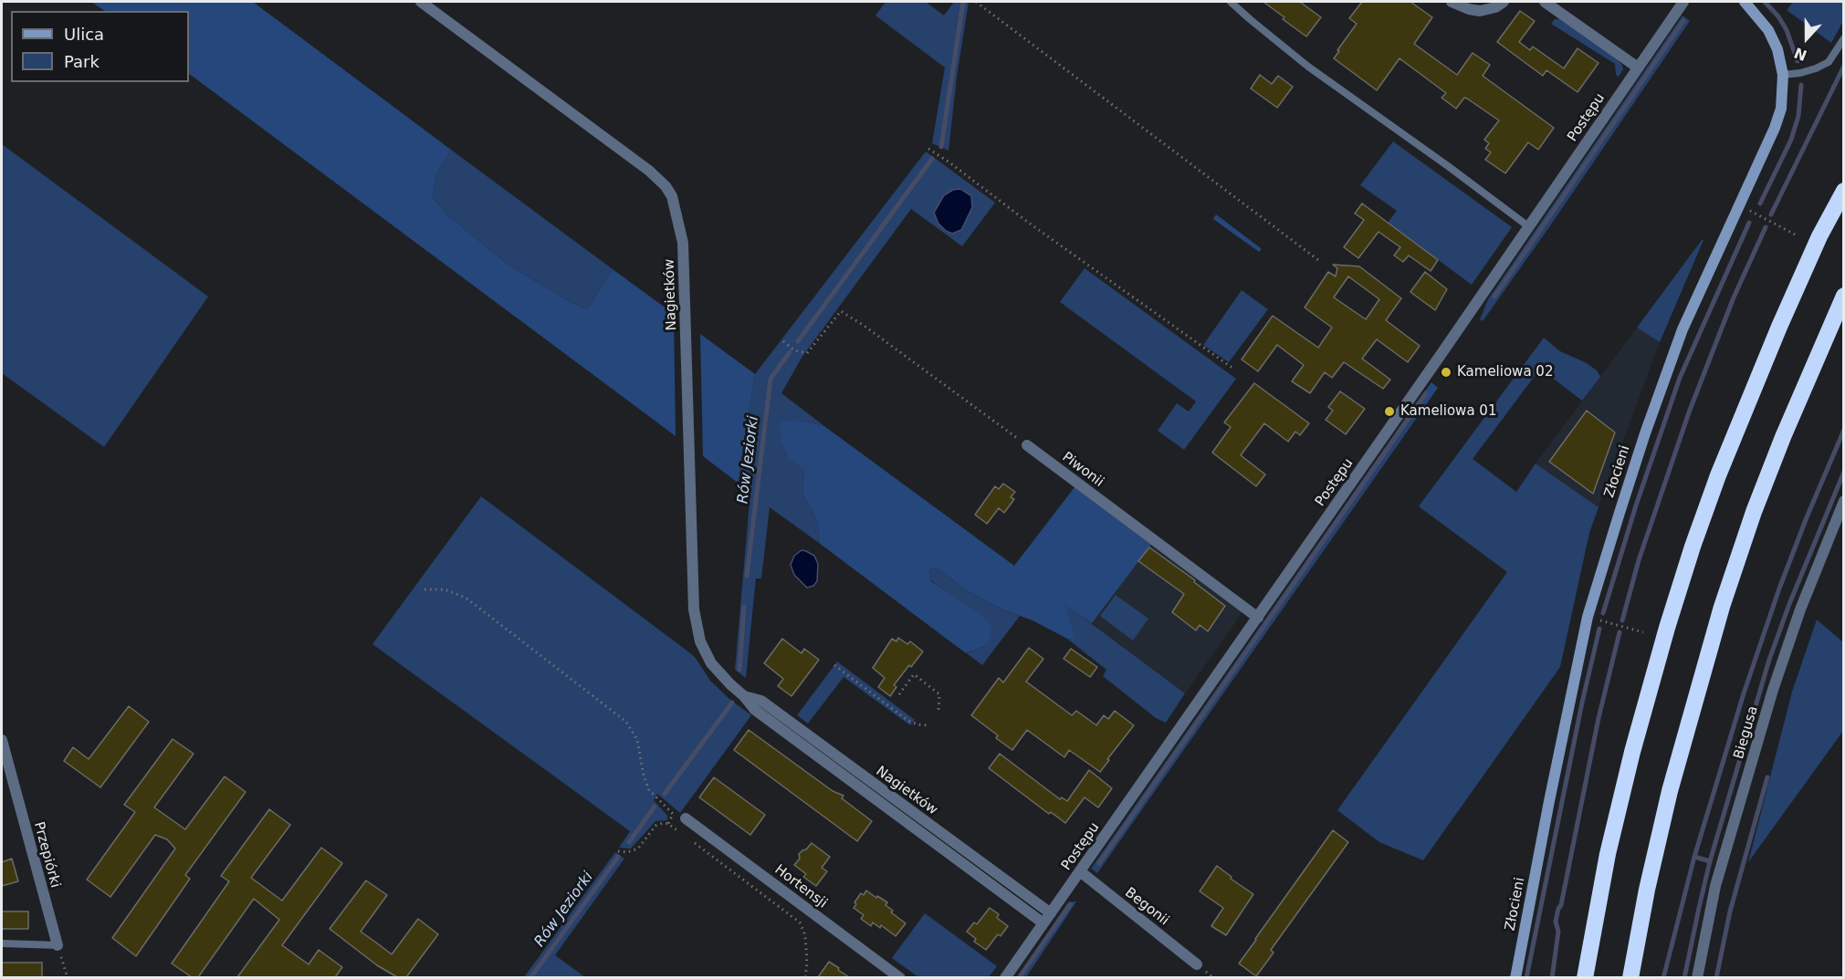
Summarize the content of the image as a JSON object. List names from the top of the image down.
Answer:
{
  "streets": {
    "street": [
      "Postępu",
      "Nagietków",
      "Piwonii",
      "Złocieni",
      "Biegusa",
      "Przepiórki",
      "Hortensji",
      "Begonii"
    ]
  },
  "crossings": [
    ["Postępu", "Nagietków"],
    ["Postępu", "Piwonii"],
    ["Postępu", "Begonii"]
  ],
  "water": ["Rów Jeziorki"],
  "places": ["Kameliowa 02", "Kameliowa 01"],
  "legend": ["Ulica", "Park"],
  "north": "bottom"
}
